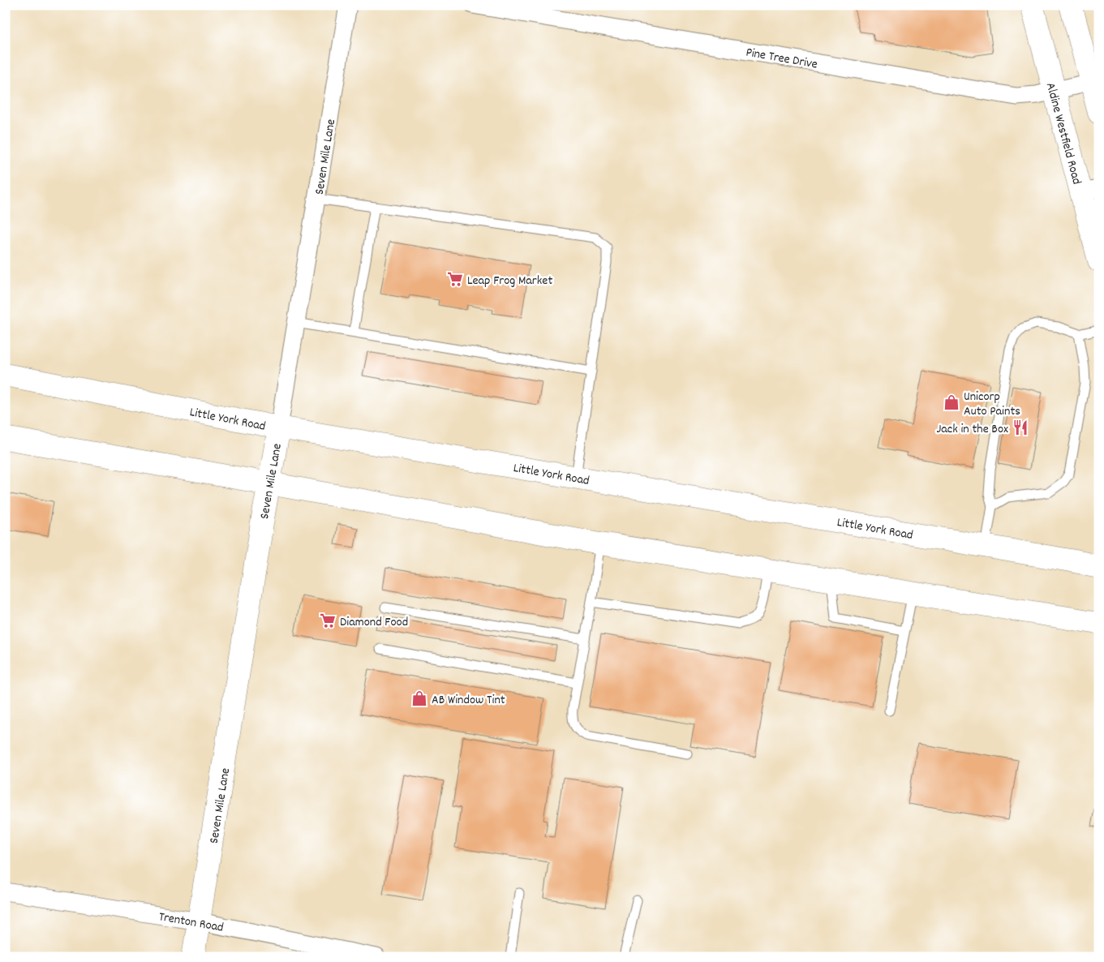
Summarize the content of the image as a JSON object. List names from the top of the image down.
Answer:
{
  "streets": {
    "main road": ["Aldine Westfield Road", "Seven Mile Lane", "Little York Road"],
    "street": ["Pine Tree Drive", "Trenton Road"]
  },
  "crossings": [
    ["Pine Tree Drive", "Aldine Westfield Road"],
    ["Seven Mile Lane", "Little York Road"],
    ["Seven Mile Lane", "Trenton Road"]
  ],
  "places": {
    "supermarket": ["Leap Frog Market", "Diamond Food"],
    "shop": ["Unicorp Auto Paints", "AB Window Tint"],
    "restaurant": ["Jack in the Box"]
  }
}
